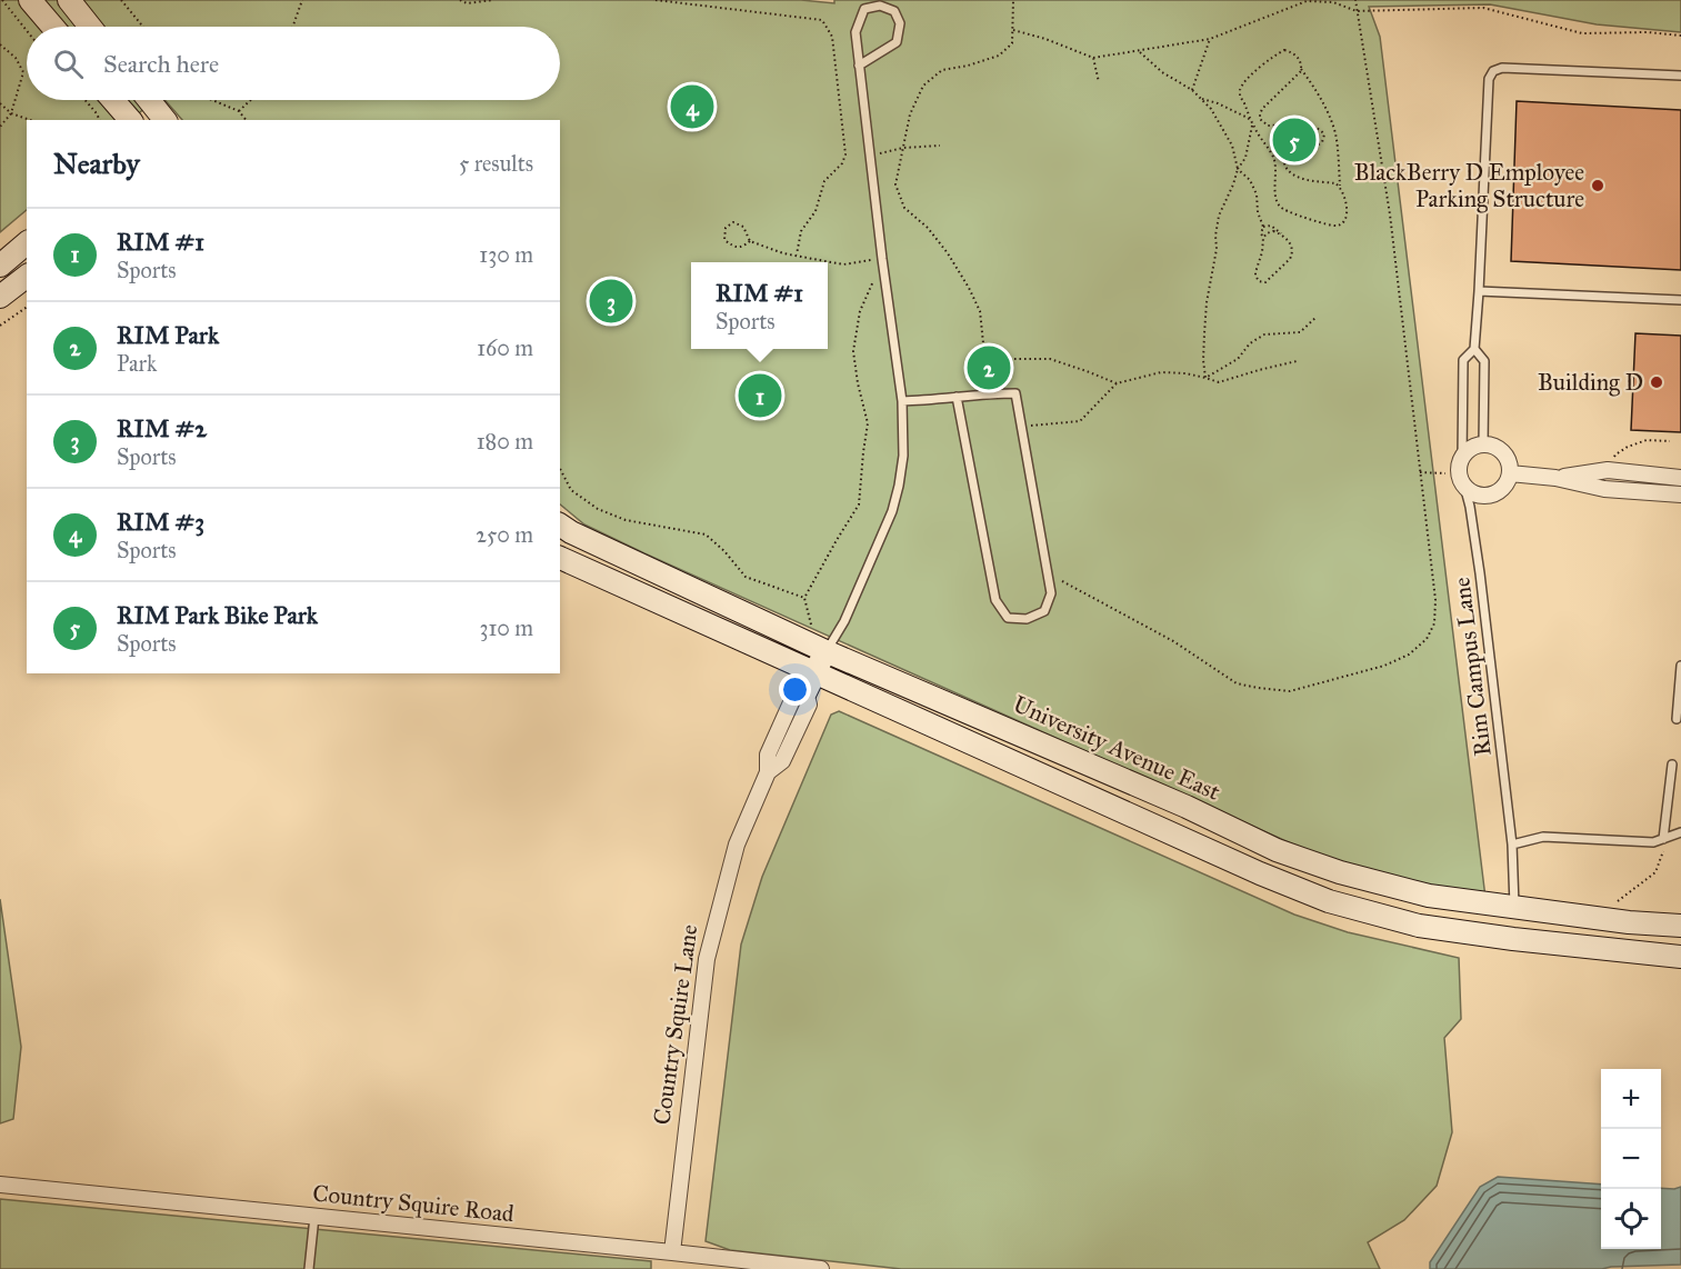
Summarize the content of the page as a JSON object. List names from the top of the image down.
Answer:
{
  "streets": {
    "main road": ["University Avenue East", "Country Squire Lane"],
    "street": ["Country Squire Road"],
    "lane": ["Rim Campus Lane"]
  },
  "crossings": [
    ["Rim Campus Lane", "University Avenue East"],
    ["University Avenue East", "Country Squire Lane"],
    ["Country Squire Lane", "Country Squire Road"]
  ],
  "places": ["BlackBerry D Employee Parking Structure", "Building D"],
  "page": {
    "search": "Search here",
    "pins": [
      "4",
      "5",
      "3",
      "2",
      "1"
    ],
    "heading": ["Nearby", "5 results"],
    "list": [
      {
        "mark": "1",
        "name": "RIM #1",
        "note": "Sports",
        "value": "130 m"
      },
      {
        "mark": "2",
        "name": "RIM Park",
        "note": "Park",
        "value": "160 m"
      },
      {
        "mark": "3",
        "name": "RIM #2",
        "note": "Sports",
        "value": "180 m"
      },
      {
        "mark": "4",
        "name": "RIM #3",
        "note": "Sports",
        "value": "250 m"
      },
      {
        "mark": "5",
        "name": "RIM Park Bike Park",
        "note": "Sports",
        "value": "310 m"
      }
    ],
    "popup": ["RIM #1", "Sports"],
    "map_buttons": ["+", "−"]
  }
}
